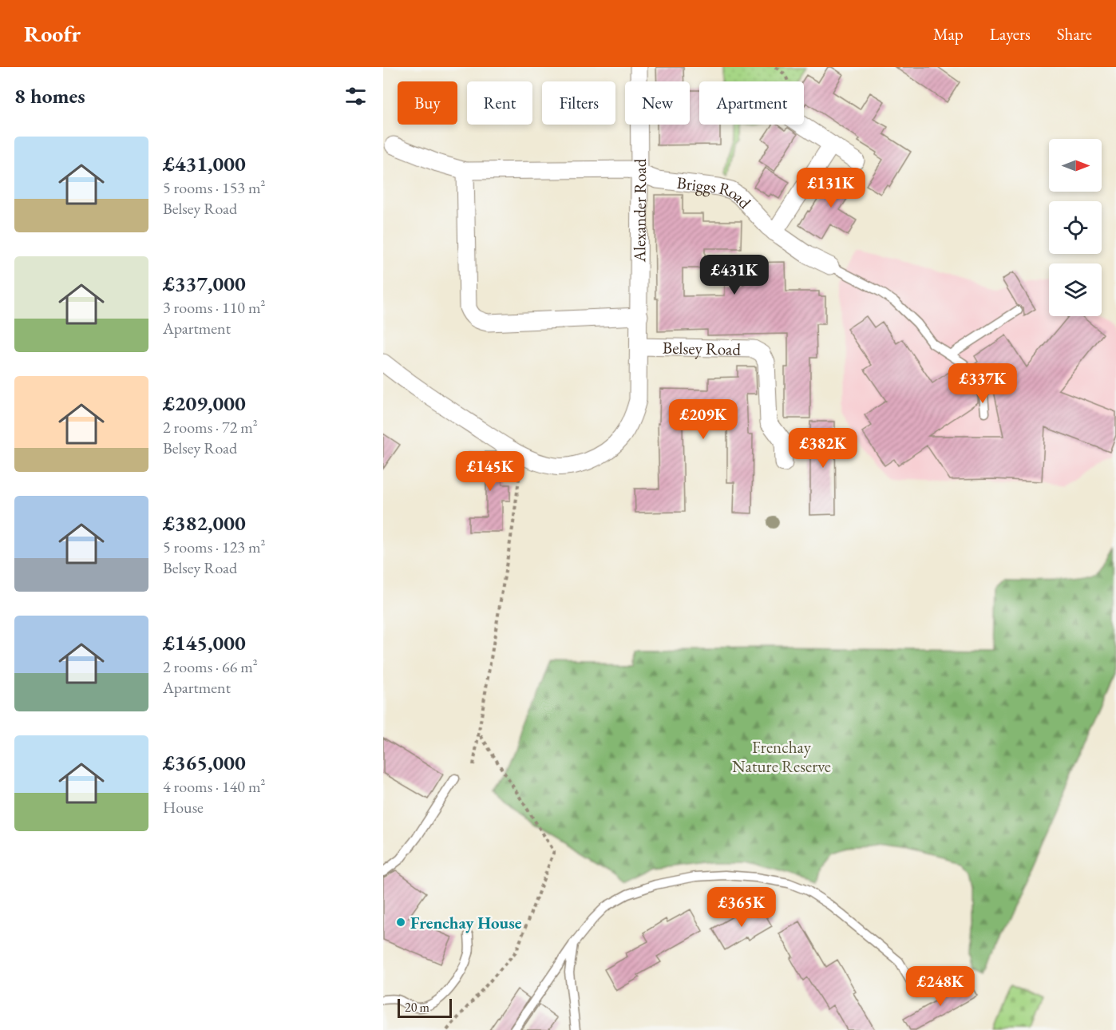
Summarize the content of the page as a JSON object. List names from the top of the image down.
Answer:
{
  "streets": {
    "street": ["Briggs Road", "Alexander Road", "Belsey Road"]
  },
  "crossings": [
    ["Briggs Road", "Alexander Road"],
    ["Alexander Road", "Belsey Road"]
  ],
  "parks": ["Frenchay Nature Reserve"],
  "places": ["Frenchay House"],
  "scale_bar": "20 m",
  "north": "right",
  "page": {
    "header": "Roofr",
    "nav": ["Map", "Layers", "Share"],
    "heading": "8 homes",
    "chip": [
      "Buy",
      "Rent",
      "Filters",
      "New",
      "Apartment"
    ],
    "list": [
      {
        "name": "£431,000",
        "note": "5 rooms · 153 m² · Belsey Road"
      },
      {
        "name": "£337,000",
        "note": "3 rooms · 110 m² · Apartment"
      },
      {
        "name": "£209,000",
        "note": "2 rooms · 72 m² · Belsey Road"
      },
      {
        "name": "£382,000",
        "note": "5 rooms · 123 m² · Belsey Road"
      },
      {
        "name": "£145,000",
        "note": "2 rooms · 66 m² · Apartment"
      },
      {
        "name": "£365,000",
        "note": "4 rooms · 140 m² · House"
      }
    ],
    "price": [
      "£131K",
      "£431K",
      "£337K",
      "£209K",
      "£382K",
      "£145K",
      "£365K",
      "£248K"
    ],
    "scale": "20 m"
  }
}
